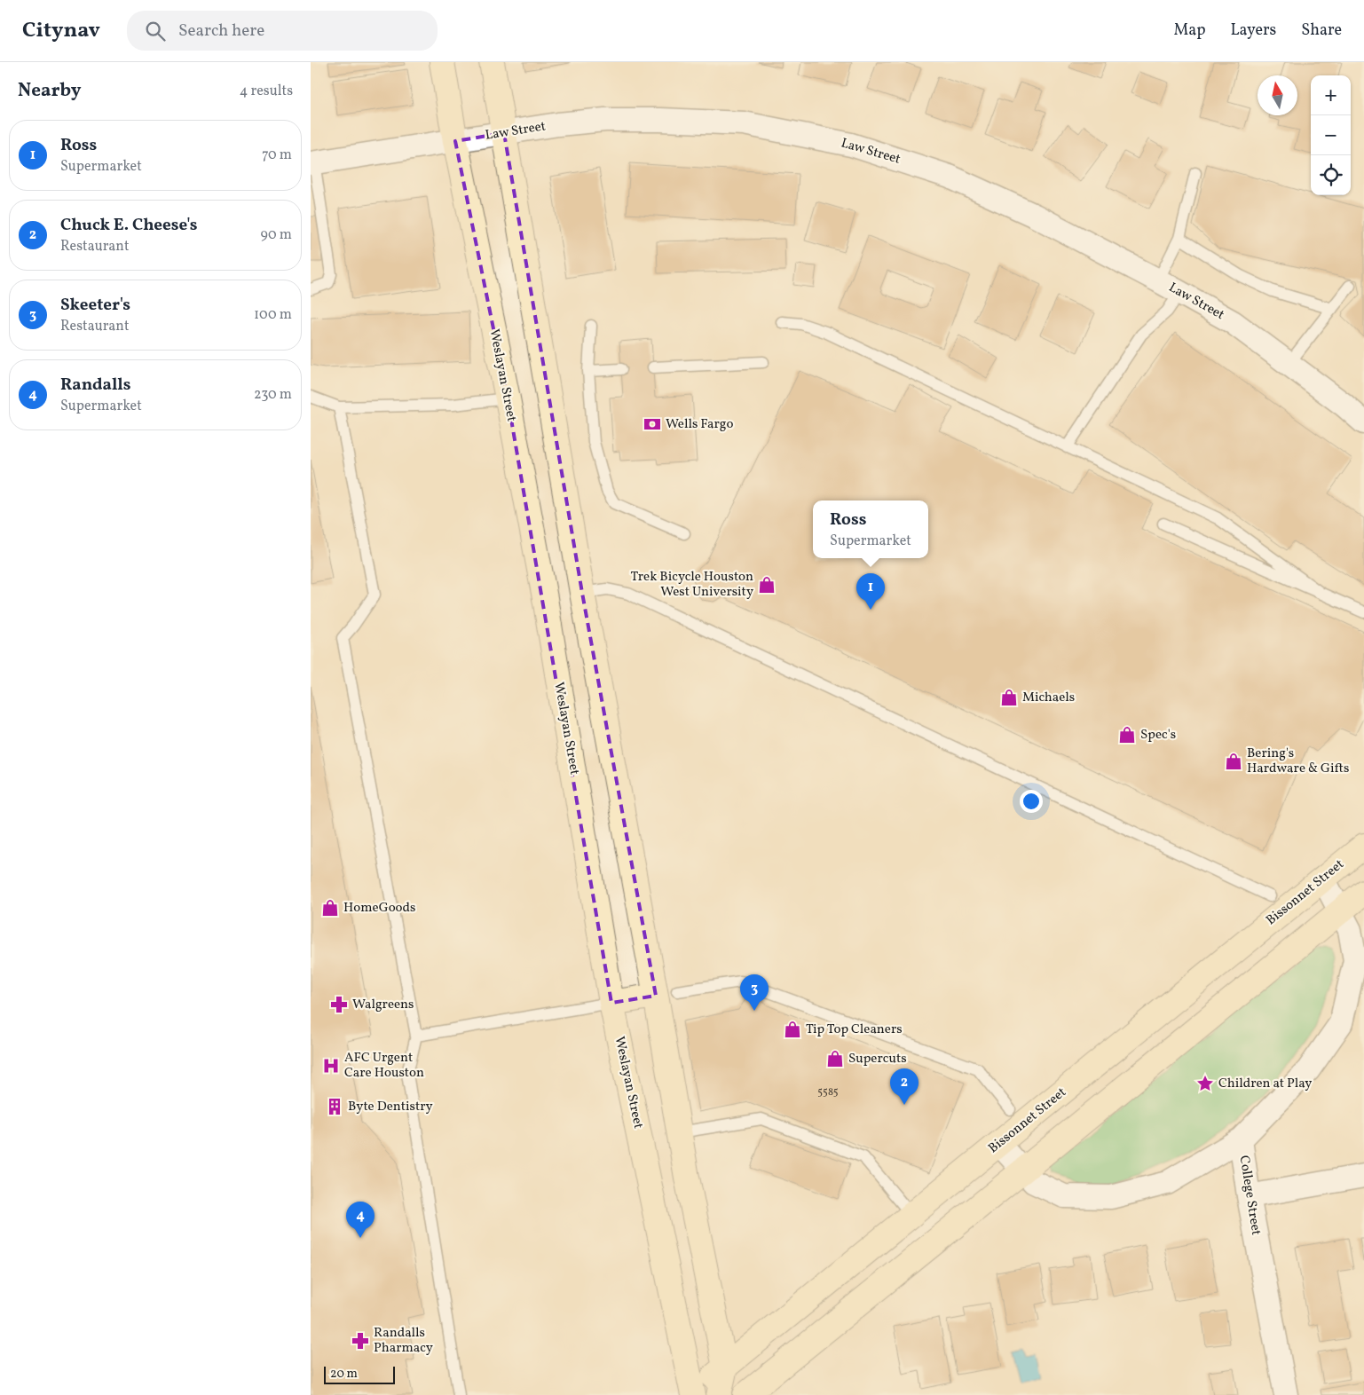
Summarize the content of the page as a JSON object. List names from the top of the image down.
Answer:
{
  "streets": {
    "main road": ["Weslayan Street", "Bissonnet Street"],
    "street": ["Law Street", "College Street"]
  },
  "crossings": [
    ["Law Street", "Weslayan Street"],
    ["Weslayan Street", "Bissonnet Street"],
    ["Bissonnet Street", "College Street"]
  ],
  "places": {
    "bank": ["Wells Fargo"],
    "shop": [
      "Trek Bicycle Houston West University",
      "Michaels",
      "Spec's",
      "Bering's Hardware & Gifts",
      "HomeGoods",
      "Tip Top Cleaners",
      "Supercuts"
    ],
    "pharmacy": ["Walgreens", "Randalls Pharmacy"],
    "hospital": ["AFC Urgent Care Houston"],
    "place": ["Children at Play"],
    "building": ["Byte Dentistry"]
  },
  "house_numbers": ["5585"],
  "scale_bar": "20 m",
  "north": "top",
  "page": {
    "header": "Citynav",
    "search": "Search here",
    "nav": ["Map", "Layers", "Share"],
    "heading": ["Nearby", "4 results"],
    "map_buttons": ["+", "−"],
    "list": [
      {
        "mark": "1",
        "name": "Ross",
        "note": "Supermarket",
        "value": "70 m"
      },
      {
        "mark": "2",
        "name": "Chuck E. Cheese's",
        "note": "Restaurant",
        "value": "90 m"
      },
      {
        "mark": "3",
        "name": "Skeeter's",
        "note": "Restaurant",
        "value": "100 m"
      },
      {
        "mark": "4",
        "name": "Randalls",
        "note": "Supermarket",
        "value": "230 m"
      }
    ],
    "popup": ["Ross", "Supermarket"],
    "pins": [
      "1",
      "3",
      "2",
      "4"
    ],
    "scale": "20 m"
  }
}
